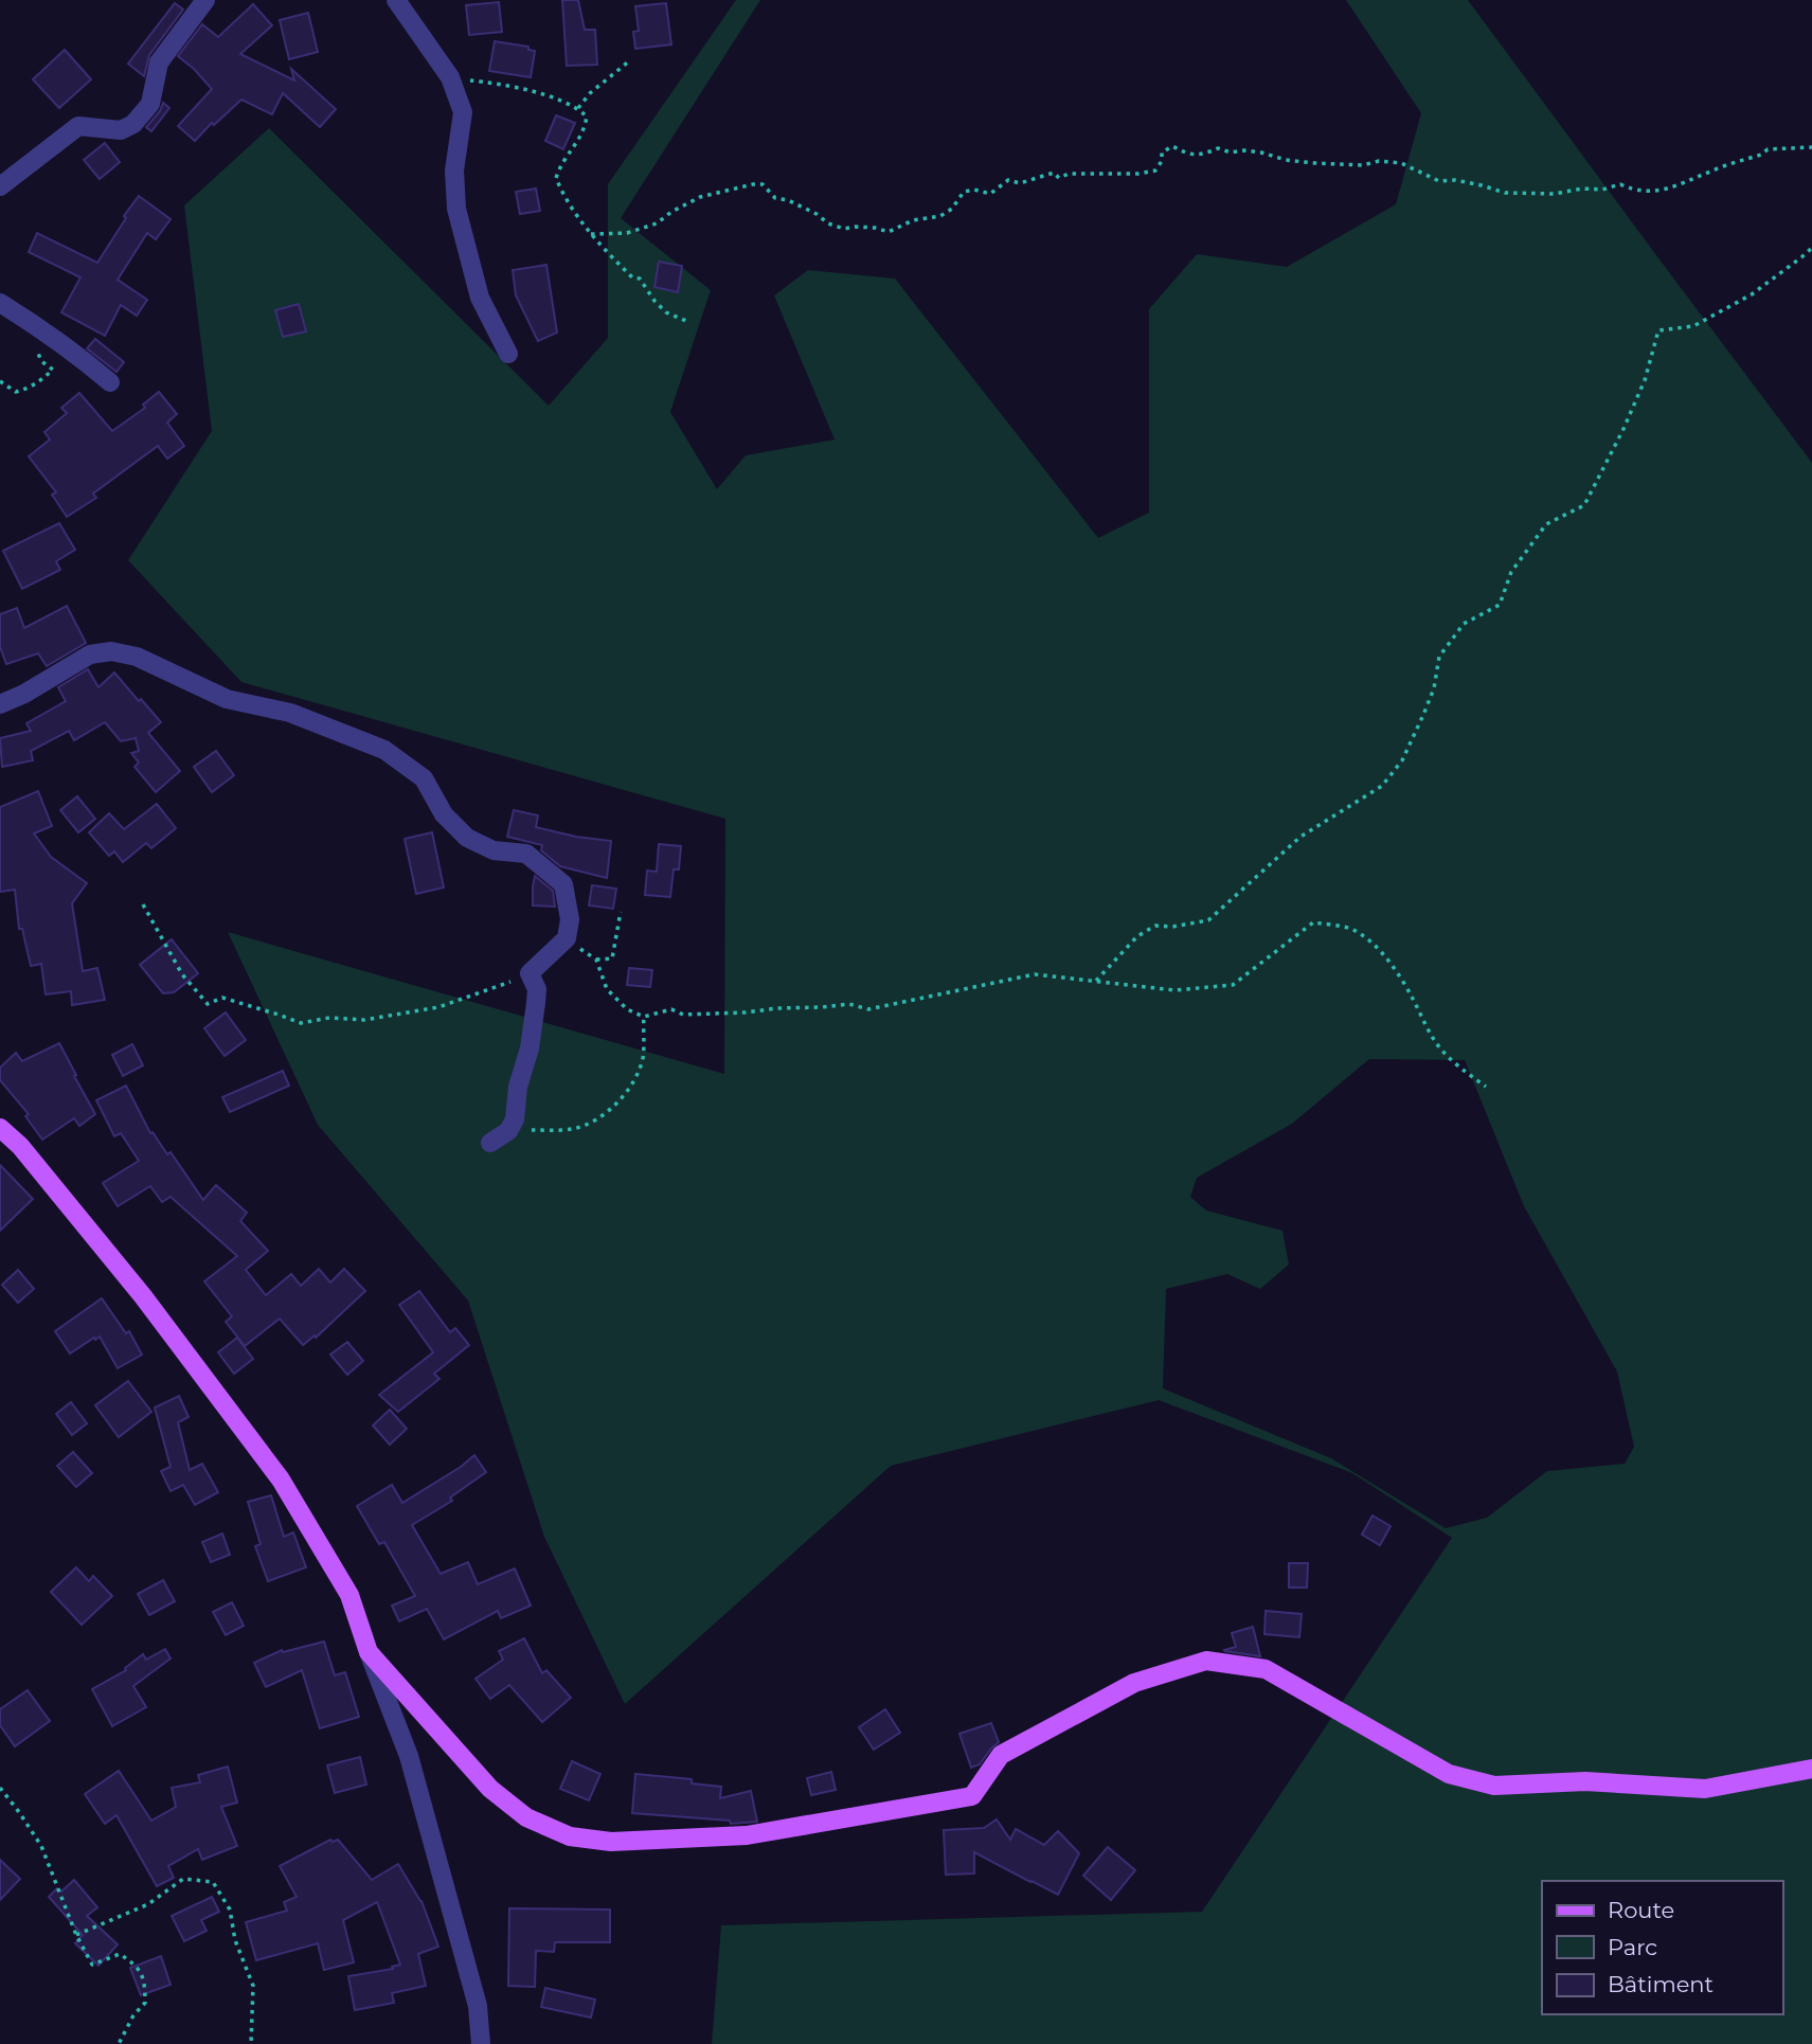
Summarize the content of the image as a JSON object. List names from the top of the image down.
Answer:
{
  "legend": ["Route", "Parc", "Bâtiment"]
}
